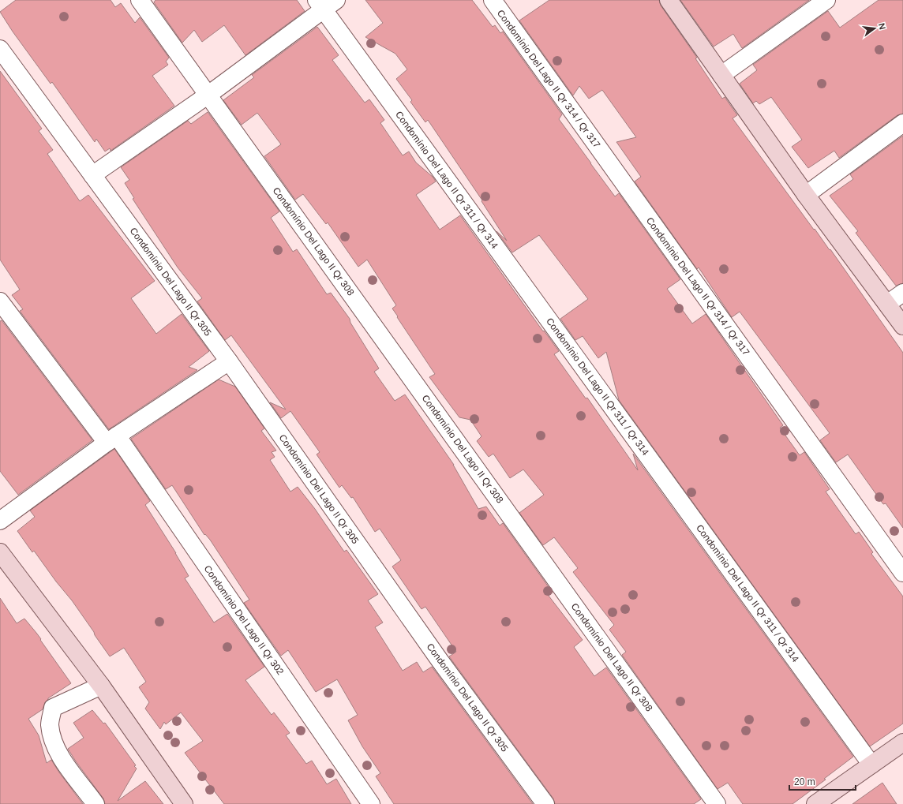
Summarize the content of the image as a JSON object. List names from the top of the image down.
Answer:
{
  "streets": {
    "street": [
      "Condomínio Del Lago II Qr 314 / Qr 317",
      "Condomínio Del Lago II Qr 311 / Qr 314",
      "Condomínio Del Lago II Qr 308",
      "Condomínio Del Lago II Qr 305",
      "Condomínio Del Lago II Qr 302"
    ]
  },
  "scale_bar": "20 m",
  "north": "right"
}
